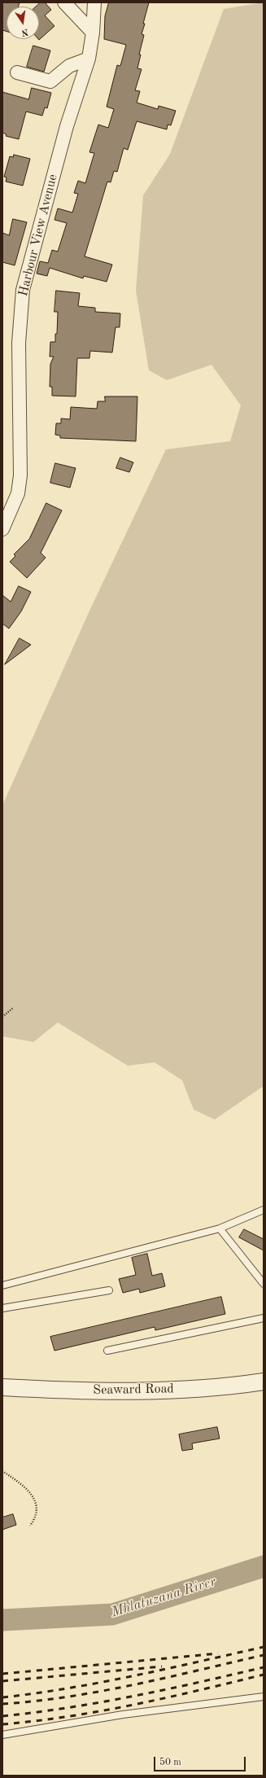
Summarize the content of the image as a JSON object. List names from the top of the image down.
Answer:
{
  "streets": {
    "street": ["Harbour View Avenue", "Seaward Road"]
  },
  "water": ["Mhlatuzana River"],
  "scale_bar": "50 m",
  "north": "bottom"
}
